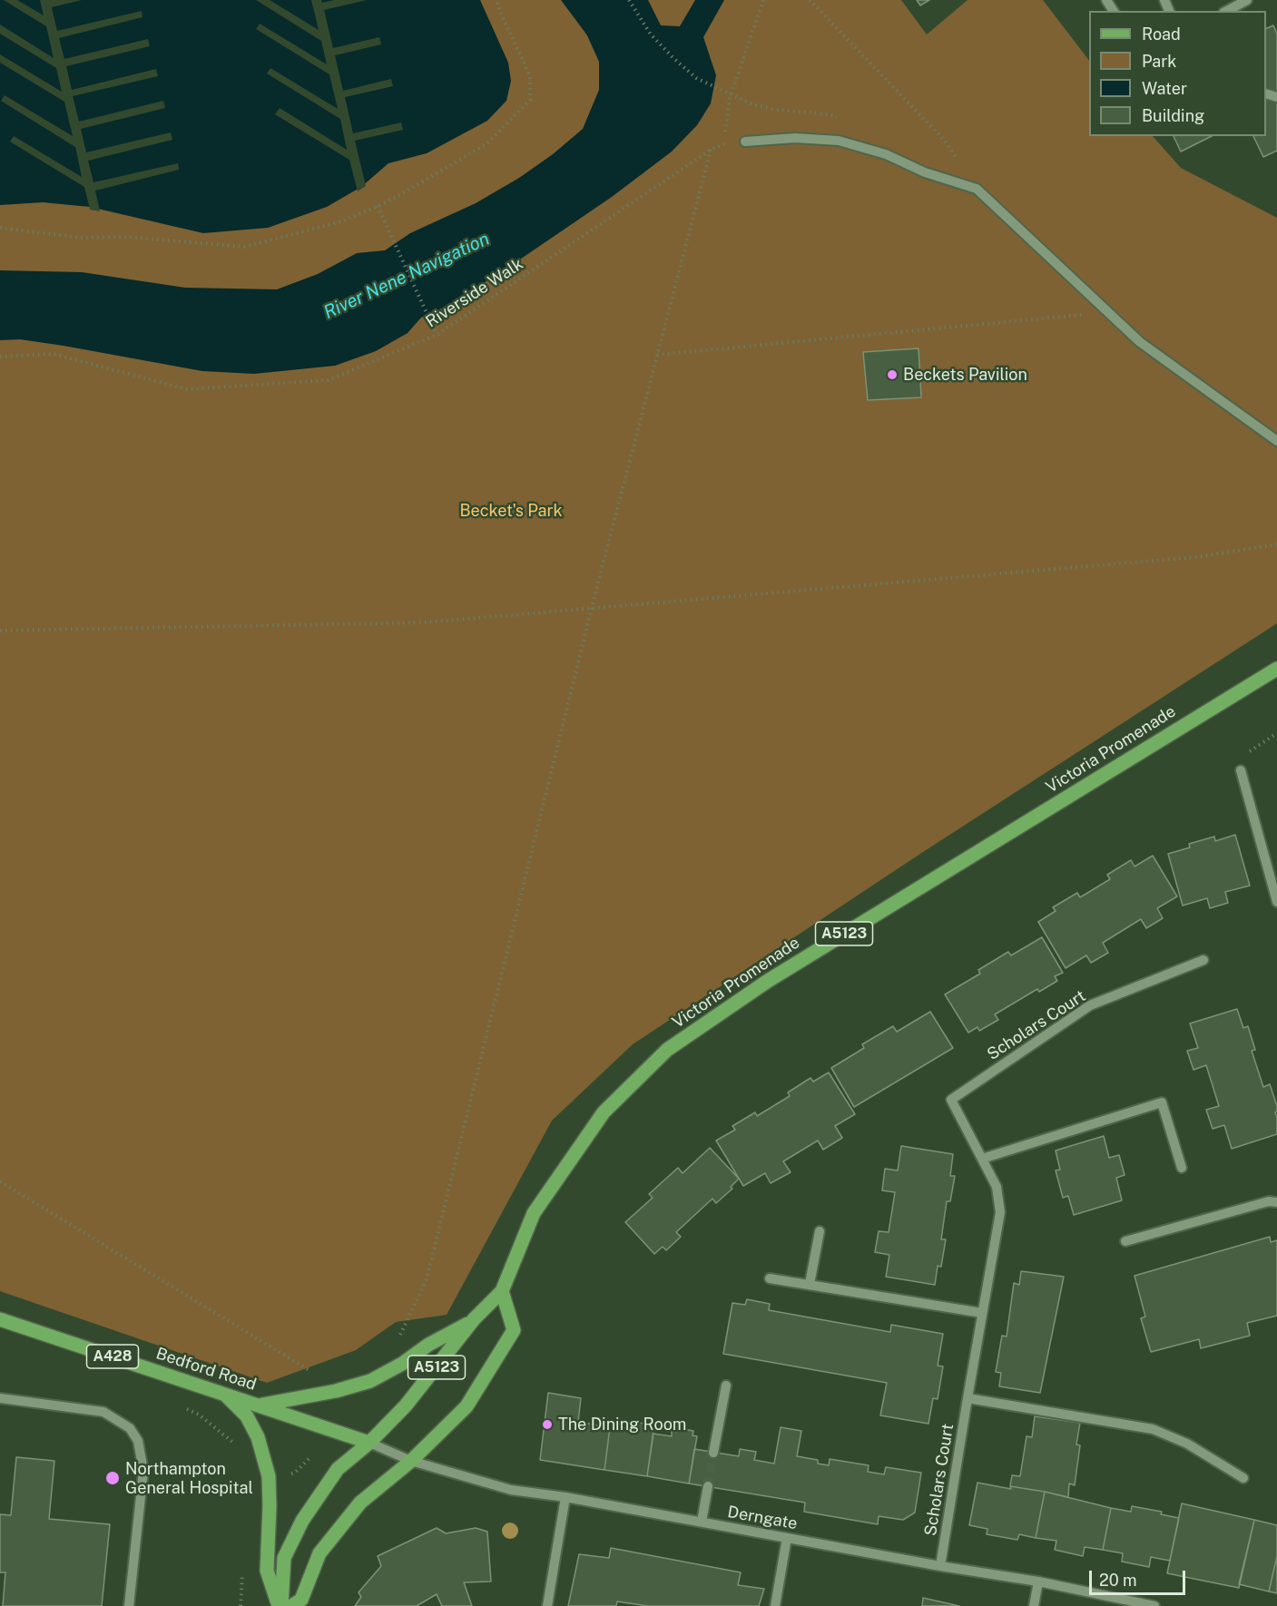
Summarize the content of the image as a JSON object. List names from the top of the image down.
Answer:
{
  "streets": {
    "main road": [
      "Victoria Promenade",
      "A5123",
      "A428",
      "Bedford Road"
    ],
    "street": ["Scholars Court", "Derngate"],
    "path": ["Riverside Walk"]
  },
  "crossings": [
    ["Victoria Promenade", "A5123"],
    ["Victoria Promenade", "Bedford Road"],
    ["Victoria Promenade", "Derngate"],
    ["A5123", "Bedford Road"],
    ["A5123", "Derngate"],
    ["Scholars Court", "Derngate"],
    ["Bedford Road", "Derngate"]
  ],
  "water": ["River Nene Navigation"],
  "parks": ["Becket's Park"],
  "places": ["Beckets Pavilion", "The Dining Room", "Northampton General Hospital"],
  "legend": [
    "Road",
    "Park",
    "Water",
    "Building"
  ],
  "scale_bar": "20 m"
}
